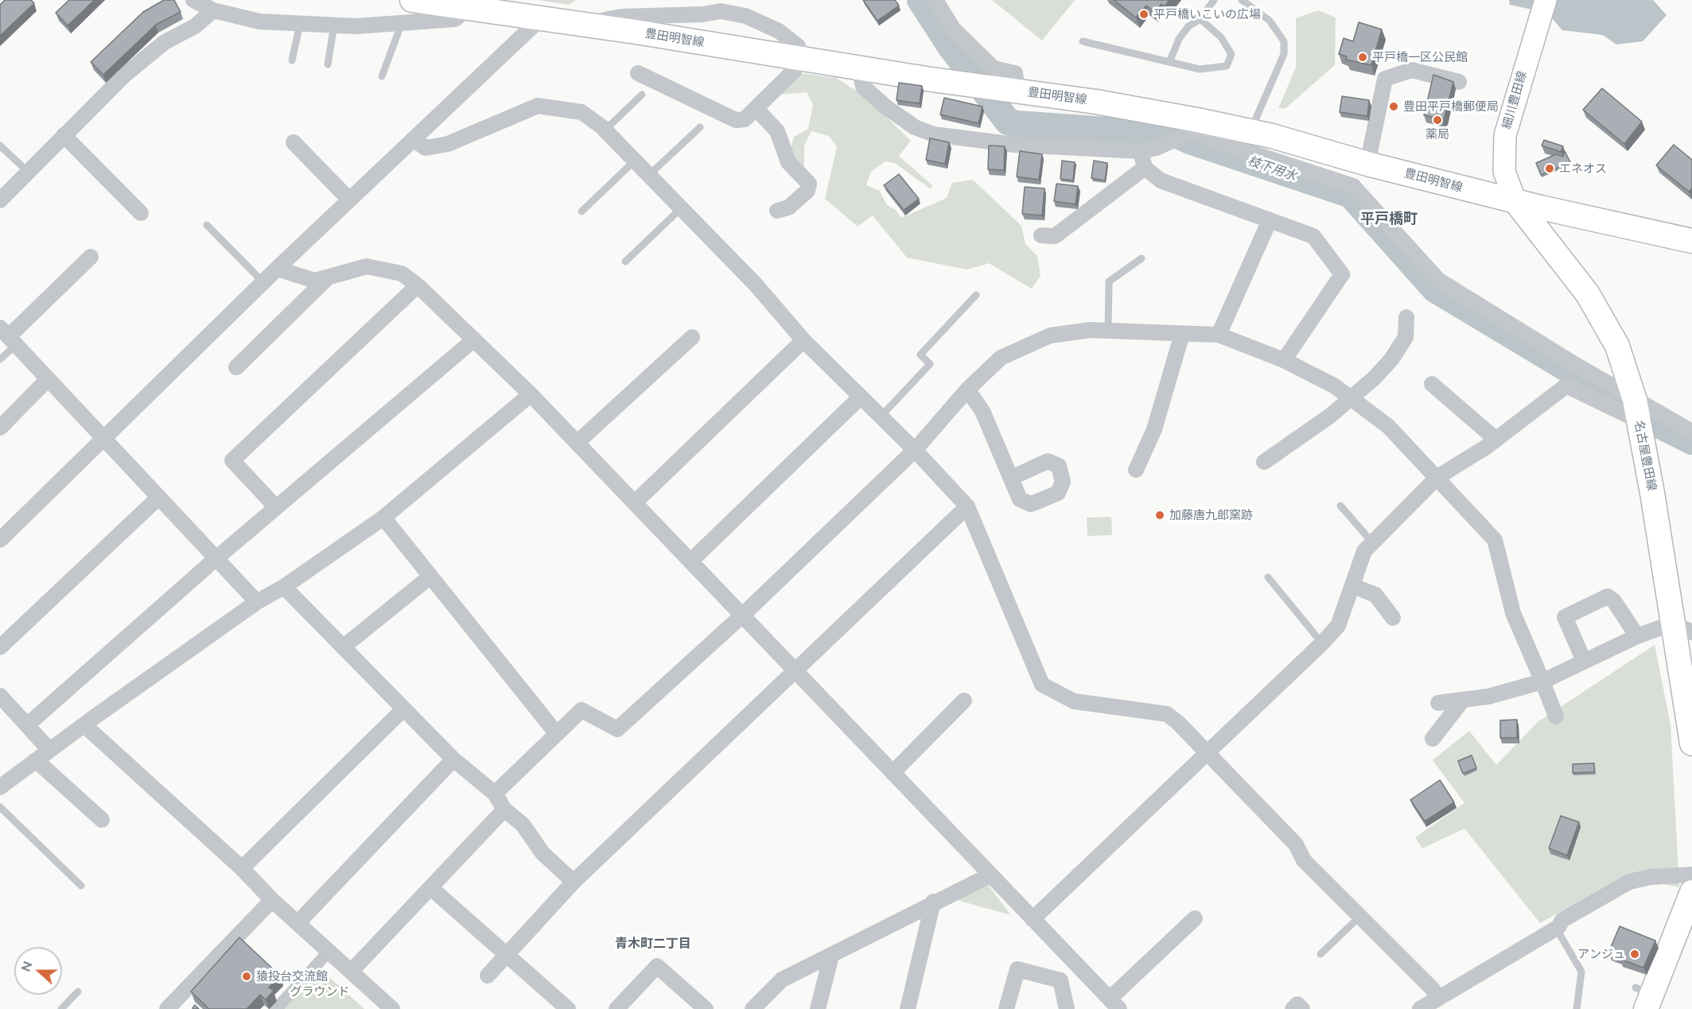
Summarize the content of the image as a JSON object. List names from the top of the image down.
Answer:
{
  "streets": {
    "main road": ["豊田明智線", "細川豊田線", "名古屋豊田線"]
  },
  "crossings": [
    ["豊田明智線", "細川豊田線"],
    ["豊田明智線", "名古屋豊田線"],
    ["細川豊田線", "名古屋豊田線"]
  ],
  "districts": ["平戸橋町", "青木町二丁目"],
  "water": ["枝下用水"],
  "parks": ["グラウンド"],
  "places": [
    "平戸橋いこいの広場",
    "平戸橋一区公民館",
    "豊田平戸橋郵便局",
    "薬局",
    "エネオス",
    "加藤唐九郎窯跡",
    "アンジュ",
    "猿投台交流館"
  ],
  "north": "left"
}
